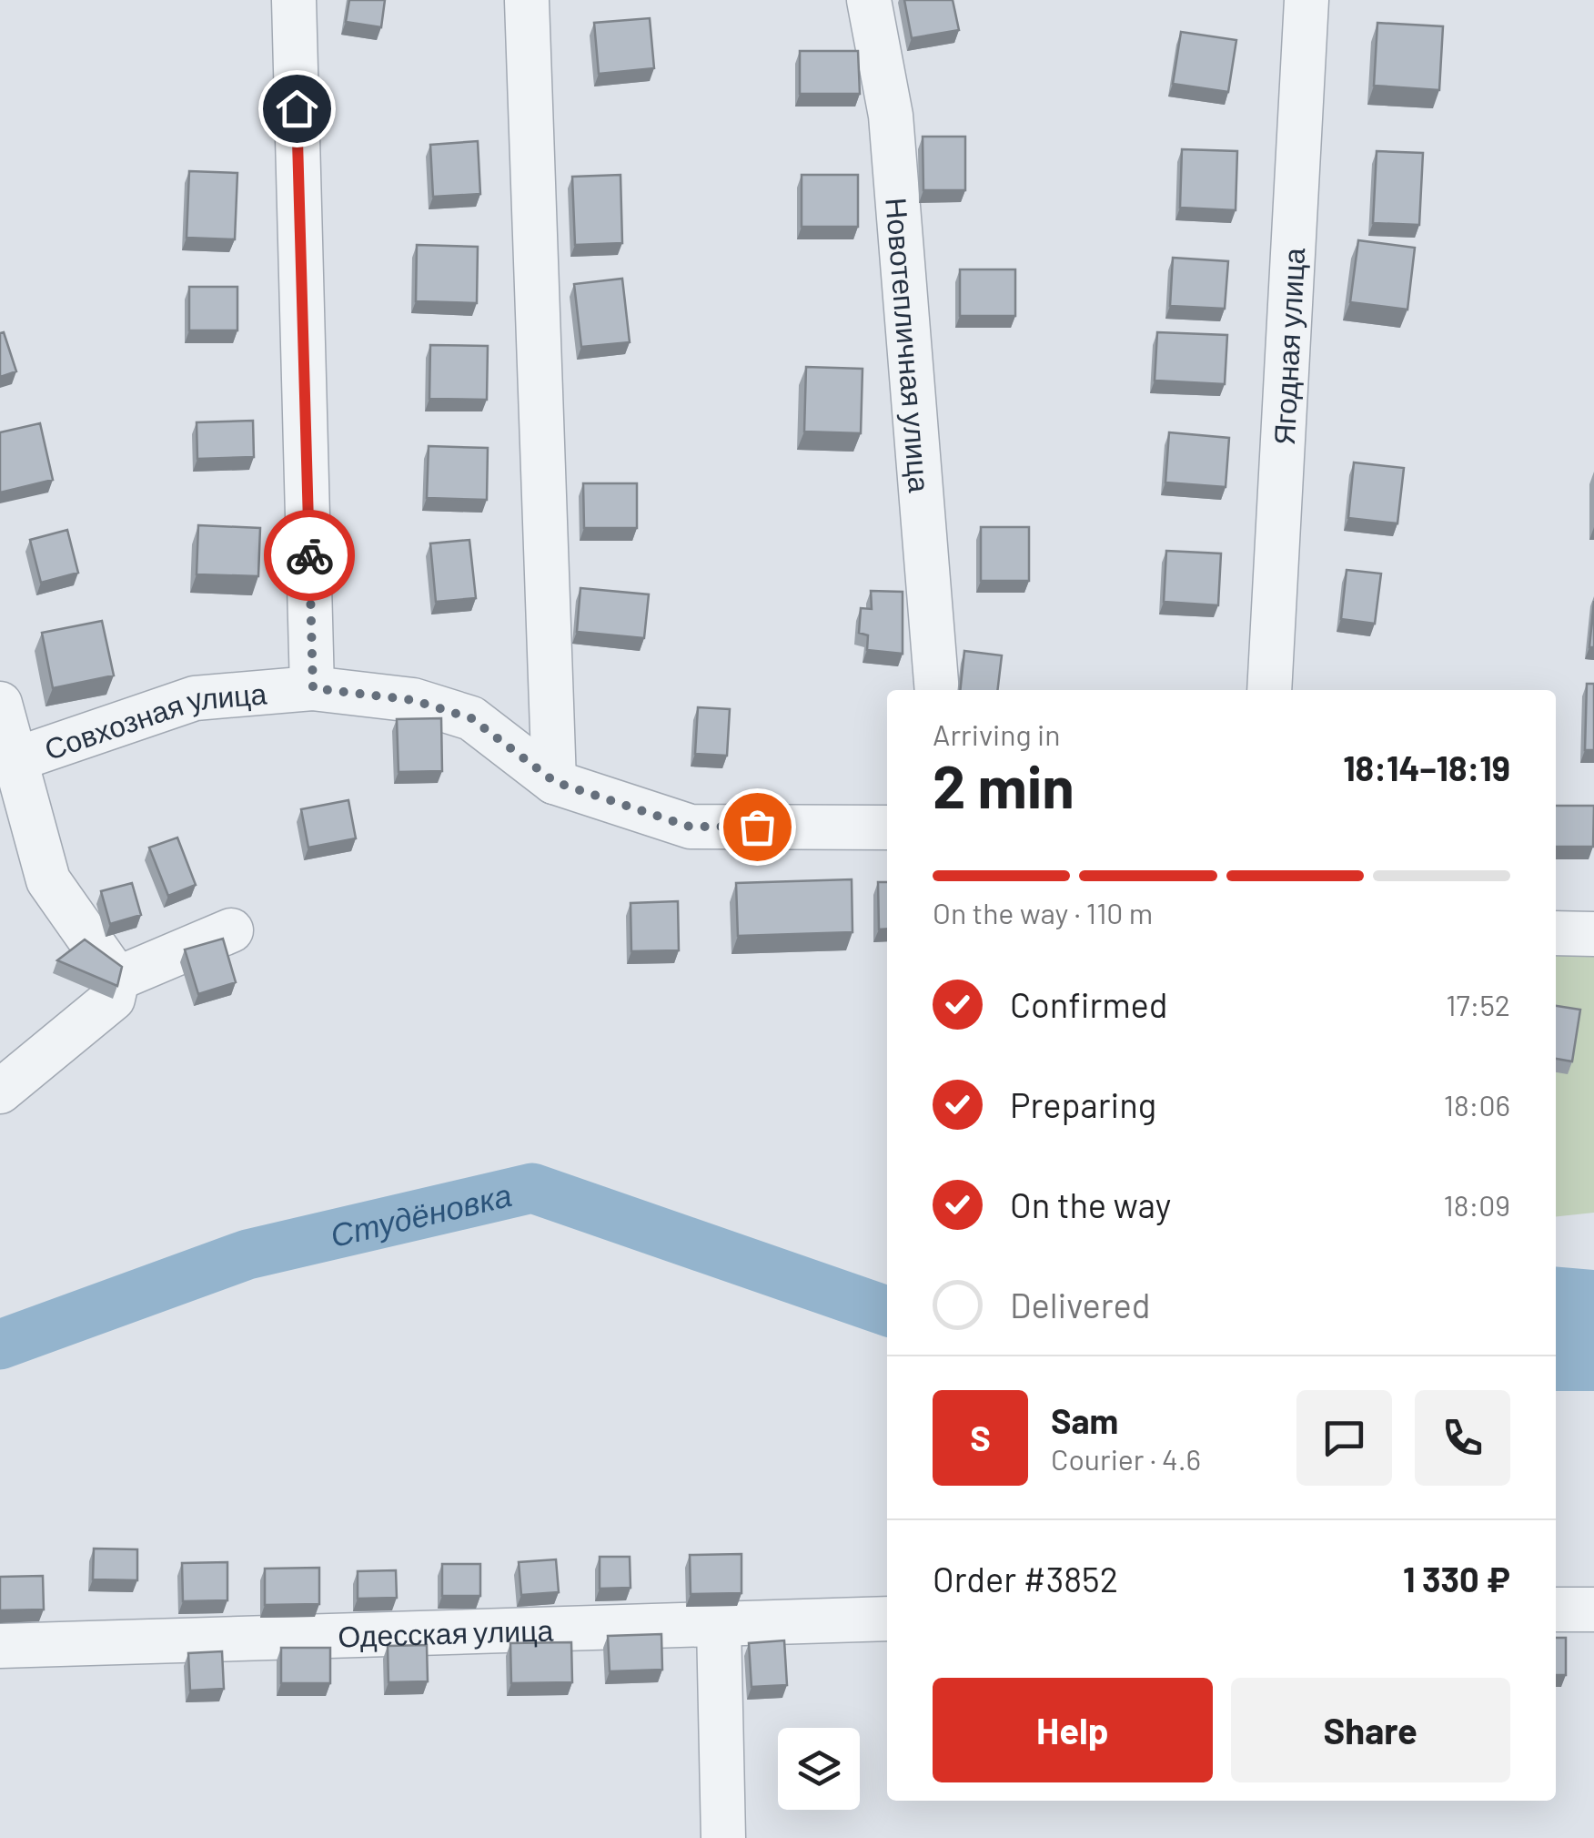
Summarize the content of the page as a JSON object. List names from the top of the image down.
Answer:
{
  "streets": {
    "street": [
      "Новотепличная улица",
      "Ягодная улица",
      "Совхозная улица",
      "Одесская улица"
    ]
  },
  "water": ["Студёновка"],
  "page": {
    "heading": ["2 min", "Arriving in", "18:14–18:19"],
    "panel": [
      "Sam",
      "Courier · 4.6",
      "Order #3852",
      "1 330 ₽"
    ],
    "bar": "On the way · 110 m",
    "list": [
      ["Confirmed", "17:52"],
      ["Preparing", "18:06"],
      ["On the way", "18:09"],
      "Delivered"
    ],
    "round": "S",
    "buttons": ["Help", "Share"]
  }
}
